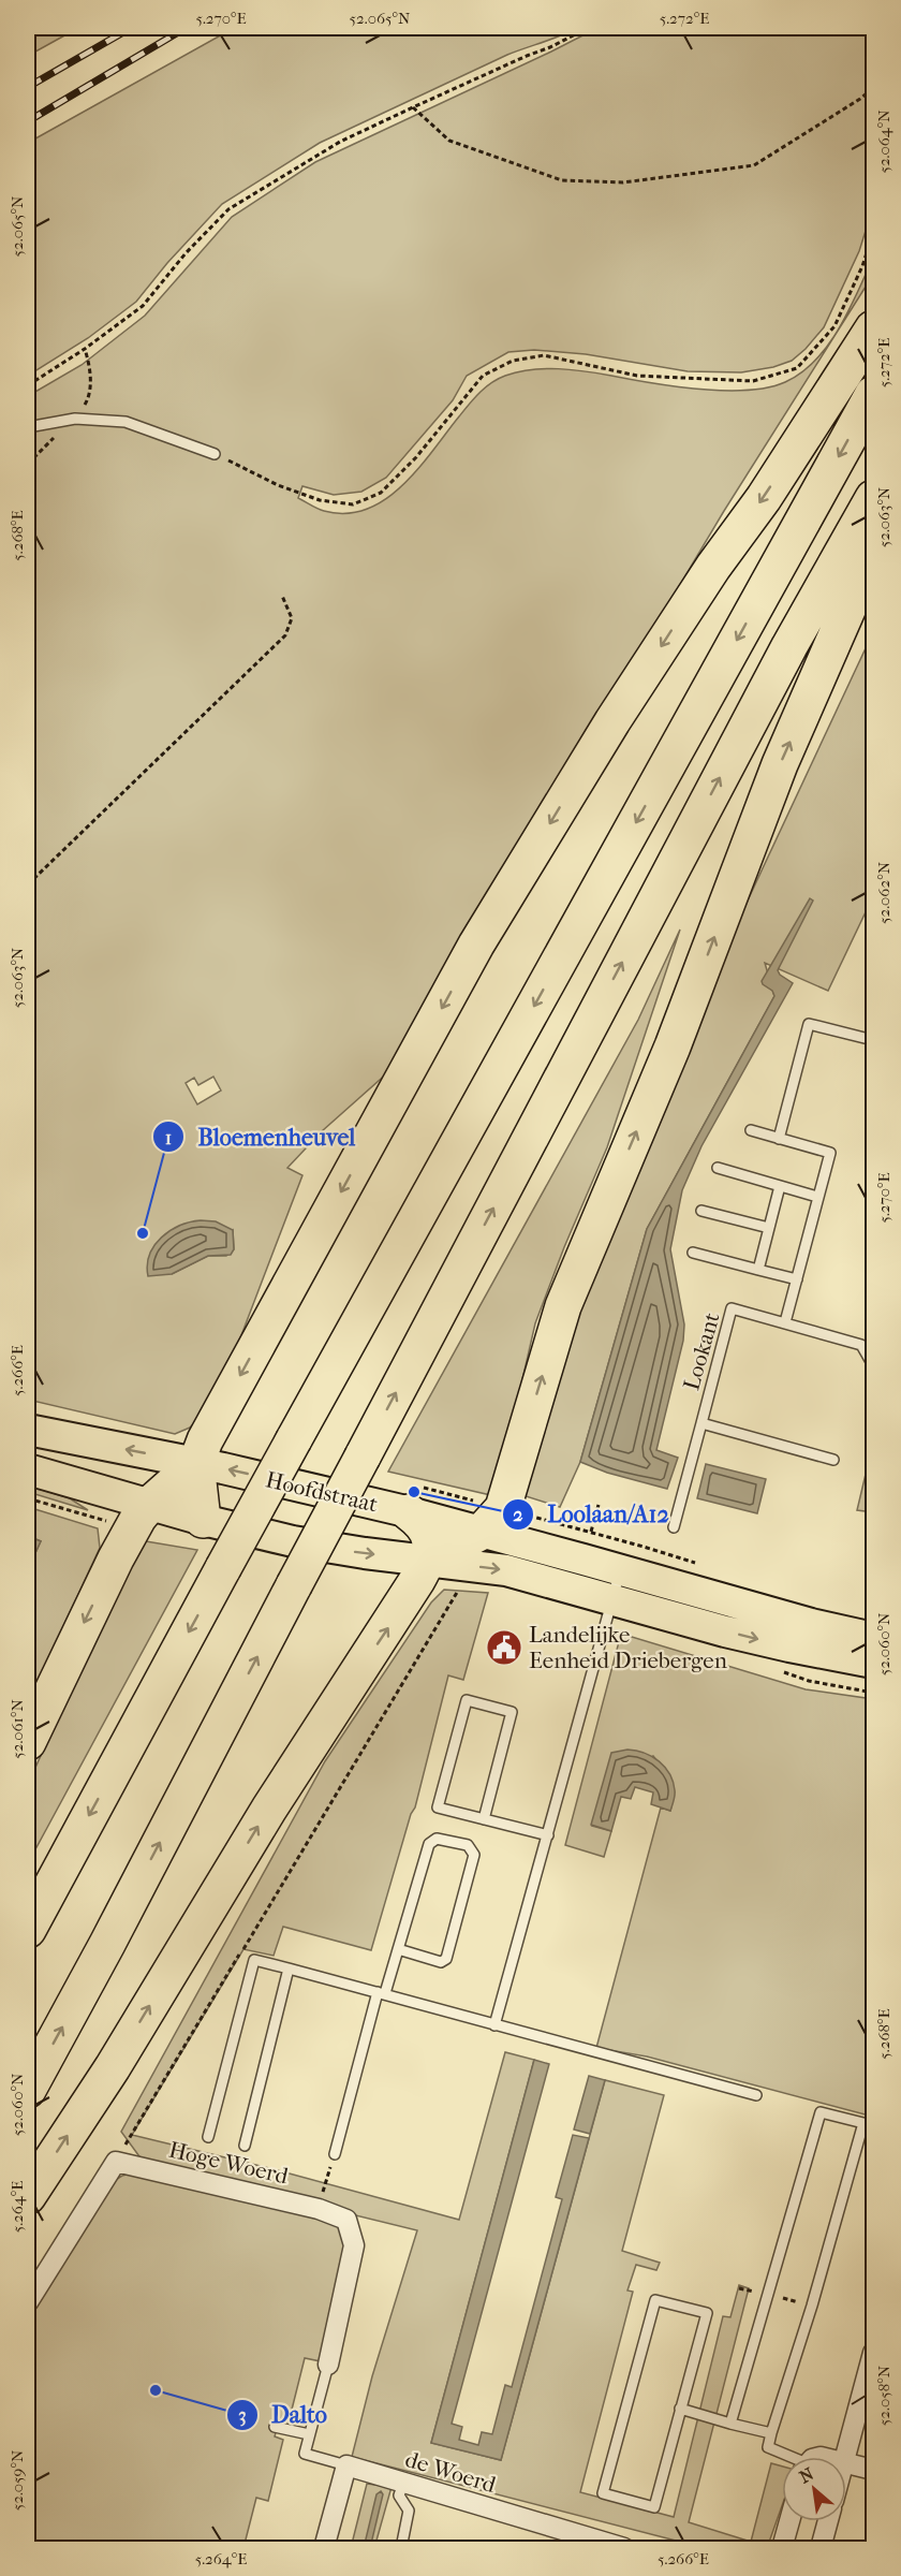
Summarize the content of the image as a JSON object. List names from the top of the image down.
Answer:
{
  "streets": {
    "main road": ["Hoofdstraat"],
    "street": ["Hoge Woerd", "de Woerd"],
    "lane": ["Lookant"]
  },
  "places": {
    "other": ["Bloemenheuvel", "Loolaan/A12", "Dalto"],
    "public building": ["Landelijke Eenheid Driebergen"]
  },
  "north": "top left",
  "coordinates": [
    "5.270°E",
    "52.065°N",
    "5.272°E",
    "52.064°N",
    "52.063°N",
    "5.268°E",
    "52.062°N",
    "5.266°E",
    "52.060°N",
    "52.061°N",
    "5.264°E",
    "52.058°N",
    "52.059°N"
  ]
}
